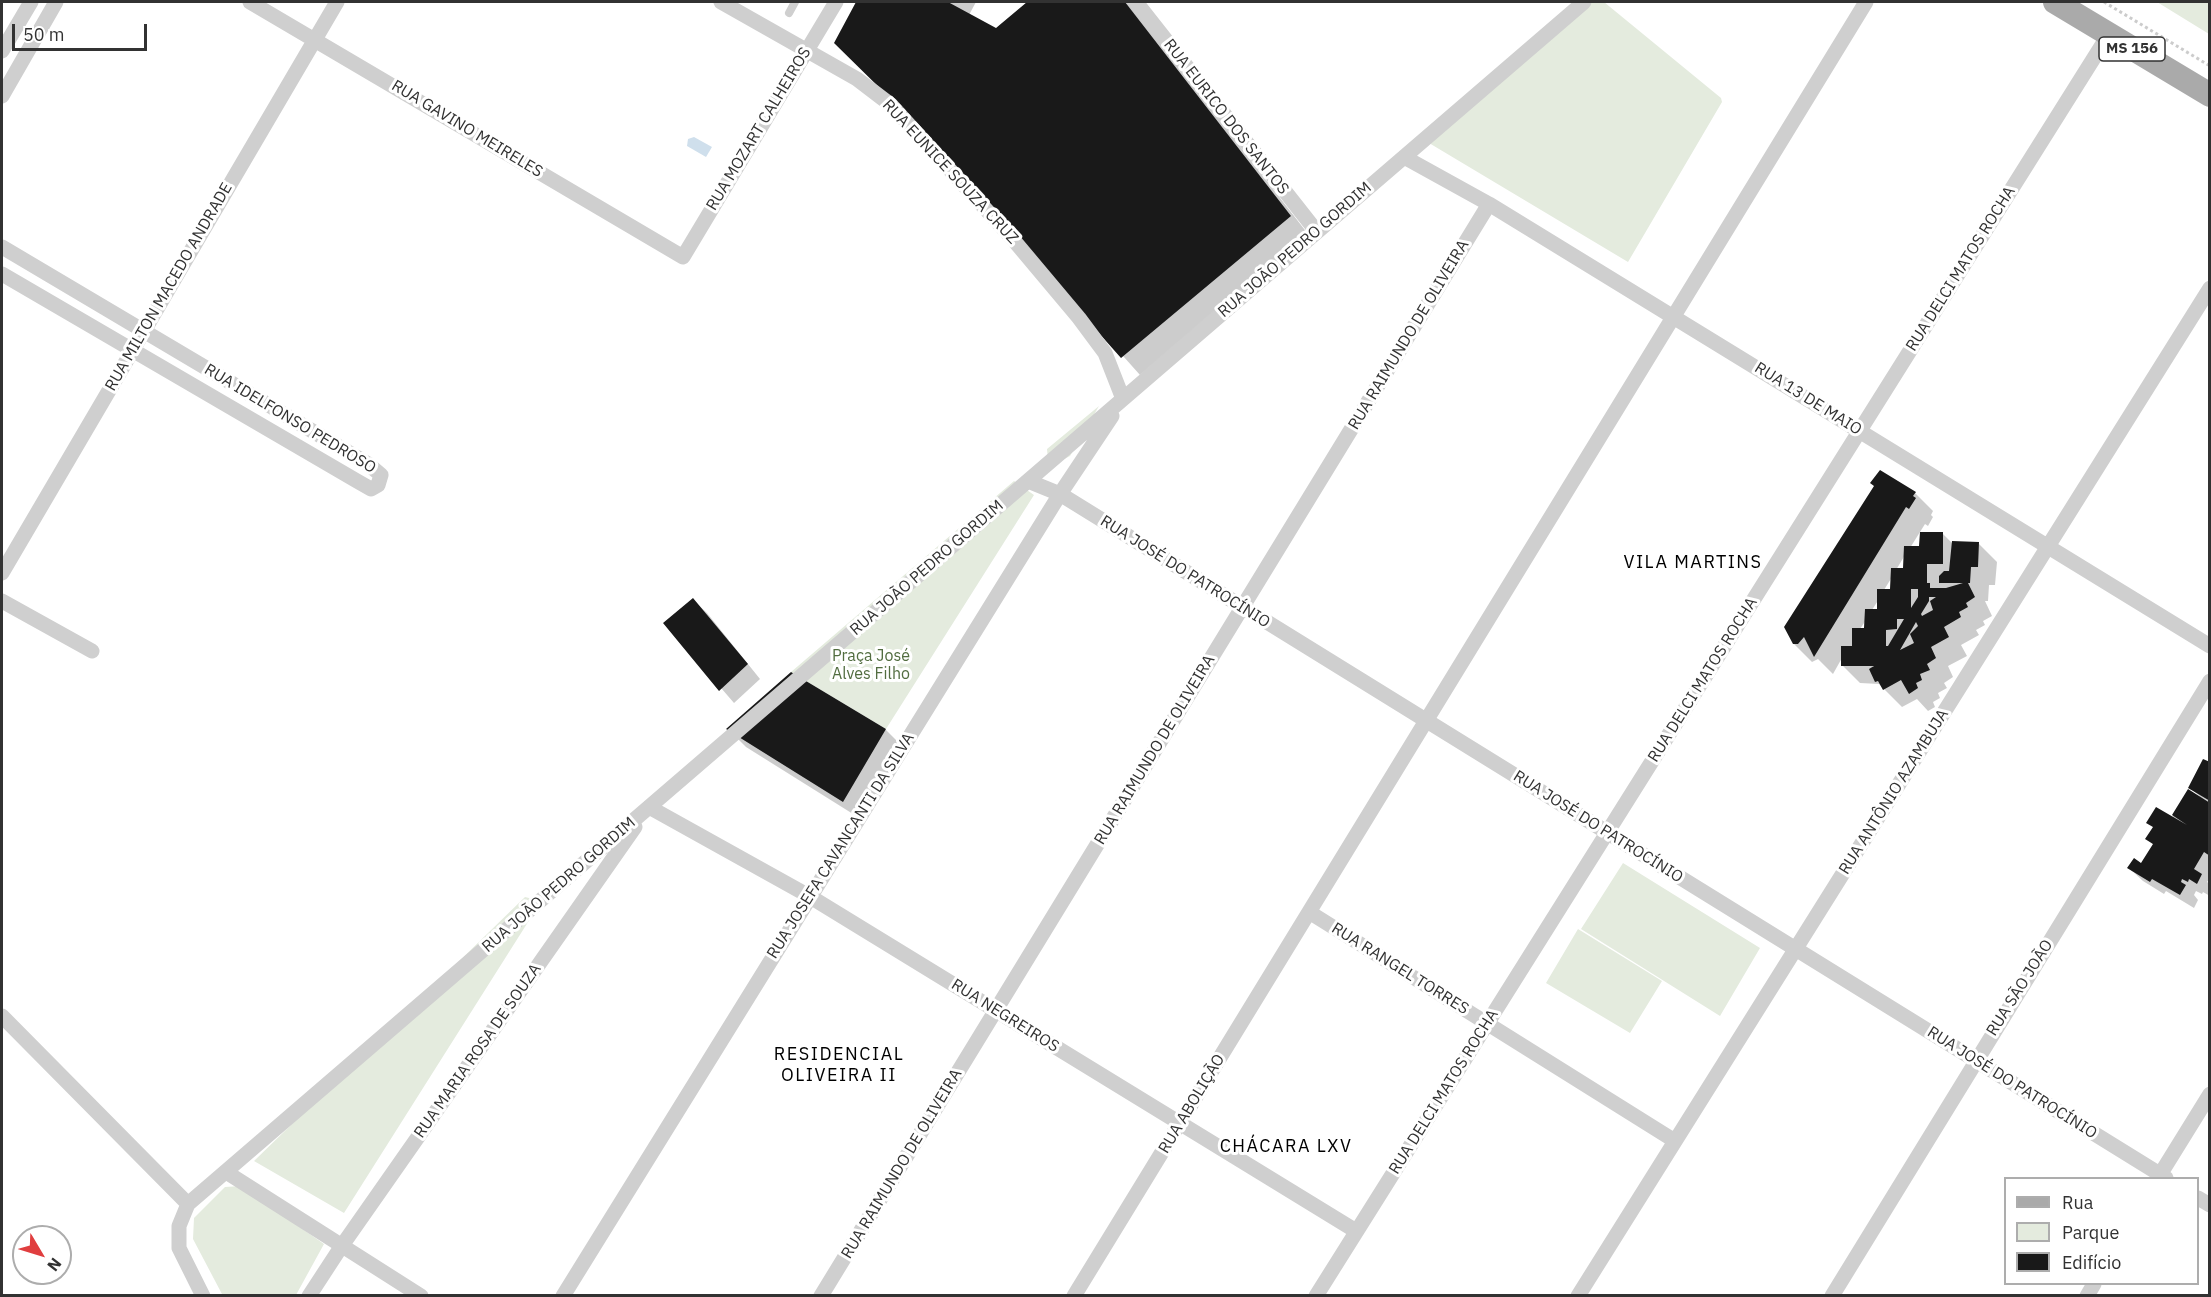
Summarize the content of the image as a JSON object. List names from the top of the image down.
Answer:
{
  "streets": {
    "main road": ["MS 156"],
    "street": [
      "RUA EURICO DOS SANTOS",
      "RUA GAVINO MEIRELES",
      "RUA MOZART CALHEIROS",
      "RUA EUNICE SOUZA CRUZ",
      "RUA JOÃO PEDRO GORDIM",
      "RUA DELCI MATOS ROCHA",
      "RUA MILTON MACEDO ANDRADE",
      "RUA RAIMUNDO DE OLIVEIRA",
      "RUA 13 DE MAIO",
      "RUA IDELFONSO PEDROSO",
      "RUA JOSÉ DO PATROCÍNIO",
      "RUA ANTÔNIO AZAMBUJA",
      "RUA JOSEFA CAVANCANTI DA SILVA",
      "RUA RANGEL TORRES",
      "RUA SÃO JOÃO",
      "RUA NEGREIROS",
      "RUA MARIA ROSA DE SOUZA",
      "RUA ABOLIÇÃO"
    ]
  },
  "crossings": [
    ["MS 156", "RUA DELCI MATOS ROCHA"],
    ["RUA EURICO DOS SANTOS", "RUA JOÃO PEDRO GORDIM"],
    ["RUA GAVINO MEIRELES", "RUA MOZART CALHEIROS"],
    ["RUA GAVINO MEIRELES", "RUA MILTON MACEDO ANDRADE"],
    ["RUA MOZART CALHEIROS", "RUA EUNICE SOUZA CRUZ"],
    ["RUA EUNICE SOUZA CRUZ", "RUA JOÃO PEDRO GORDIM"],
    ["RUA EUNICE SOUZA CRUZ", "RUA JOSEFA CAVANCANTI DA SILVA"],
    ["RUA JOÃO PEDRO GORDIM", "RUA 13 DE MAIO"],
    ["RUA JOÃO PEDRO GORDIM", "RUA JOSÉ DO PATROCÍNIO"],
    ["RUA JOÃO PEDRO GORDIM", "RUA JOSEFA CAVANCANTI DA SILVA"],
    ["RUA JOÃO PEDRO GORDIM", "RUA NEGREIROS"],
    ["RUA JOÃO PEDRO GORDIM", "RUA MARIA ROSA DE SOUZA"],
    ["RUA DELCI MATOS ROCHA", "RUA 13 DE MAIO"],
    ["RUA DELCI MATOS ROCHA", "RUA JOSÉ DO PATROCÍNIO"],
    ["RUA DELCI MATOS ROCHA", "RUA RANGEL TORRES"],
    ["RUA DELCI MATOS ROCHA", "RUA NEGREIROS"],
    ["RUA MILTON MACEDO ANDRADE", "RUA IDELFONSO PEDROSO"],
    ["RUA RAIMUNDO DE OLIVEIRA", "RUA 13 DE MAIO"],
    ["RUA RAIMUNDO DE OLIVEIRA", "RUA JOSÉ DO PATROCÍNIO"],
    ["RUA RAIMUNDO DE OLIVEIRA", "RUA NEGREIROS"],
    ["RUA 13 DE MAIO", "RUA ANTÔNIO AZAMBUJA"],
    ["RUA 13 DE MAIO", "RUA ABOLIÇÃO"],
    ["RUA JOSÉ DO PATROCÍNIO", "RUA ANTÔNIO AZAMBUJA"],
    ["RUA JOSÉ DO PATROCÍNIO", "RUA JOSEFA CAVANCANTI DA SILVA"],
    ["RUA JOSÉ DO PATROCÍNIO", "RUA SÃO JOÃO"],
    ["RUA JOSÉ DO PATROCÍNIO", "RUA ABOLIÇÃO"],
    ["RUA ANTÔNIO AZAMBUJA", "RUA RANGEL TORRES"],
    ["RUA JOSEFA CAVANCANTI DA SILVA", "RUA NEGREIROS"],
    ["RUA RANGEL TORRES", "RUA ABOLIÇÃO"],
    ["RUA NEGREIROS", "RUA MARIA ROSA DE SOUZA"],
    ["RUA NEGREIROS", "RUA ABOLIÇÃO"]
  ],
  "districts": ["VILA MARTINS", "RESIDENCIAL OLIVEIRA II", "CHÁCARA LXV"],
  "parks": ["Praça José Alves Filho"],
  "legend": ["Rua", "Parque", "Edifício"],
  "scale_bar": "50 m",
  "north": "bottom right"
}
